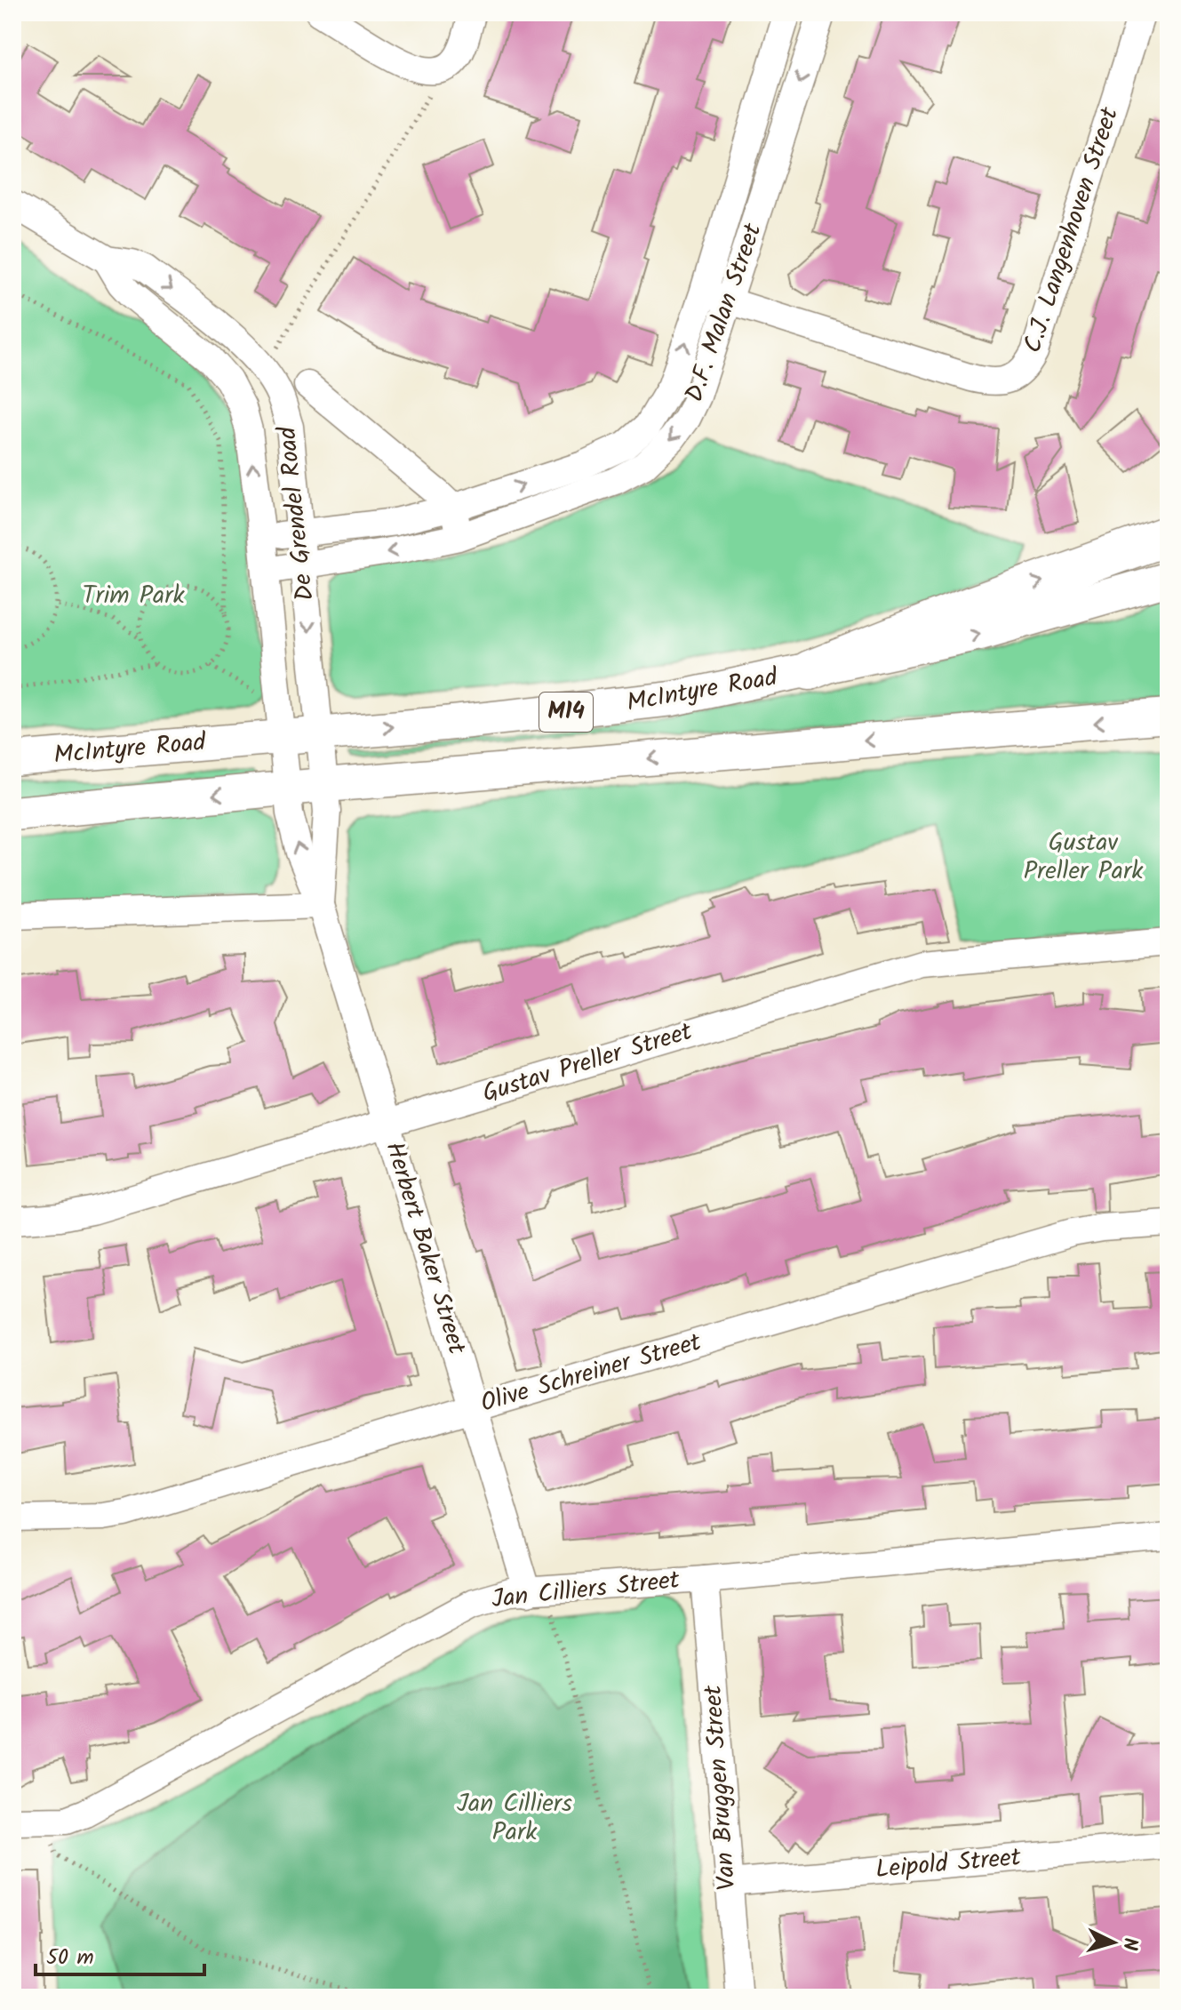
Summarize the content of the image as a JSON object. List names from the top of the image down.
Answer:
{
  "streets": {
    "main road": ["McIntyre Road", "M14"],
    "street": [
      "C.J. Langenhoven Street",
      "D.F. Malan Street",
      "De Grendel Road",
      "Gustav Preller Street",
      "Herbert Baker Street",
      "Olive Schreiner Street",
      "Jan Cilliers Street",
      "Van Bruggen Street",
      "Leipold Street"
    ]
  },
  "crossings": [
    ["C.J. Langenhoven Street", "D.F. Malan Street"],
    ["D.F. Malan Street", "De Grendel Road"],
    ["De Grendel Road", "McIntyre Road"],
    ["De Grendel Road", "M14"],
    ["De Grendel Road", "Herbert Baker Street"],
    ["M14", "Herbert Baker Street"],
    ["Gustav Preller Street", "Herbert Baker Street"],
    ["Herbert Baker Street", "Olive Schreiner Street"],
    ["Herbert Baker Street", "Jan Cilliers Street"],
    ["Jan Cilliers Street", "Van Bruggen Street"],
    ["Van Bruggen Street", "Leipold Street"]
  ],
  "parks": ["Trim Park", "Gustav Preller Park", "Jan Cilliers Park"],
  "scale_bar": "50 m",
  "north": "right"
}
